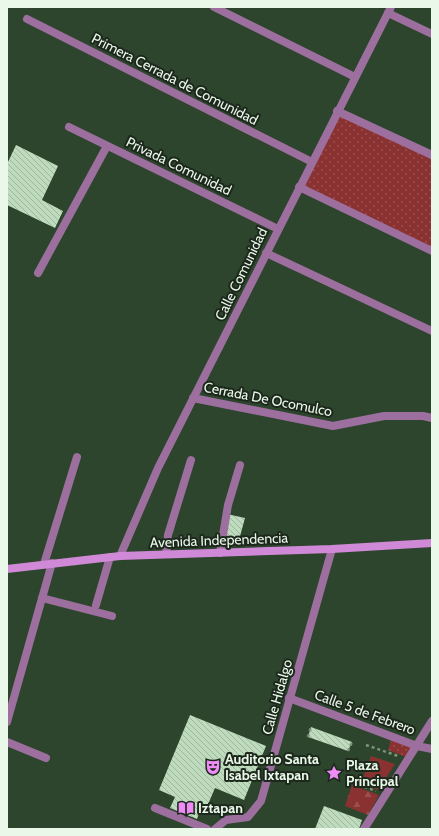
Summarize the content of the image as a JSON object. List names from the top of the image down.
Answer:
{
  "streets": {
    "main road": ["Avenida Independencia"],
    "street": [
      "Primera Cerrada de Comunidad",
      "Privada Comunidad",
      "Calle Comunidad",
      "Cerrada De Ocomulco",
      "Calle Hidalgo",
      "Calle 5 de Febrero"
    ]
  },
  "crossings": [
    ["Primera Cerrada de Comunidad", "Calle Comunidad"],
    ["Privada Comunidad", "Calle Comunidad"],
    ["Calle Comunidad", "Cerrada De Ocomulco"],
    ["Calle Comunidad", "Avenida Independencia"],
    ["Avenida Independencia", "Calle Hidalgo"],
    ["Calle Hidalgo", "Calle 5 de Febrero"]
  ],
  "places": {
    "theatre": ["Auditorio Santa Isabel Ixtapan"],
    "place": ["Plaza Principal"],
    "library": ["Iztapan"]
  }
}
